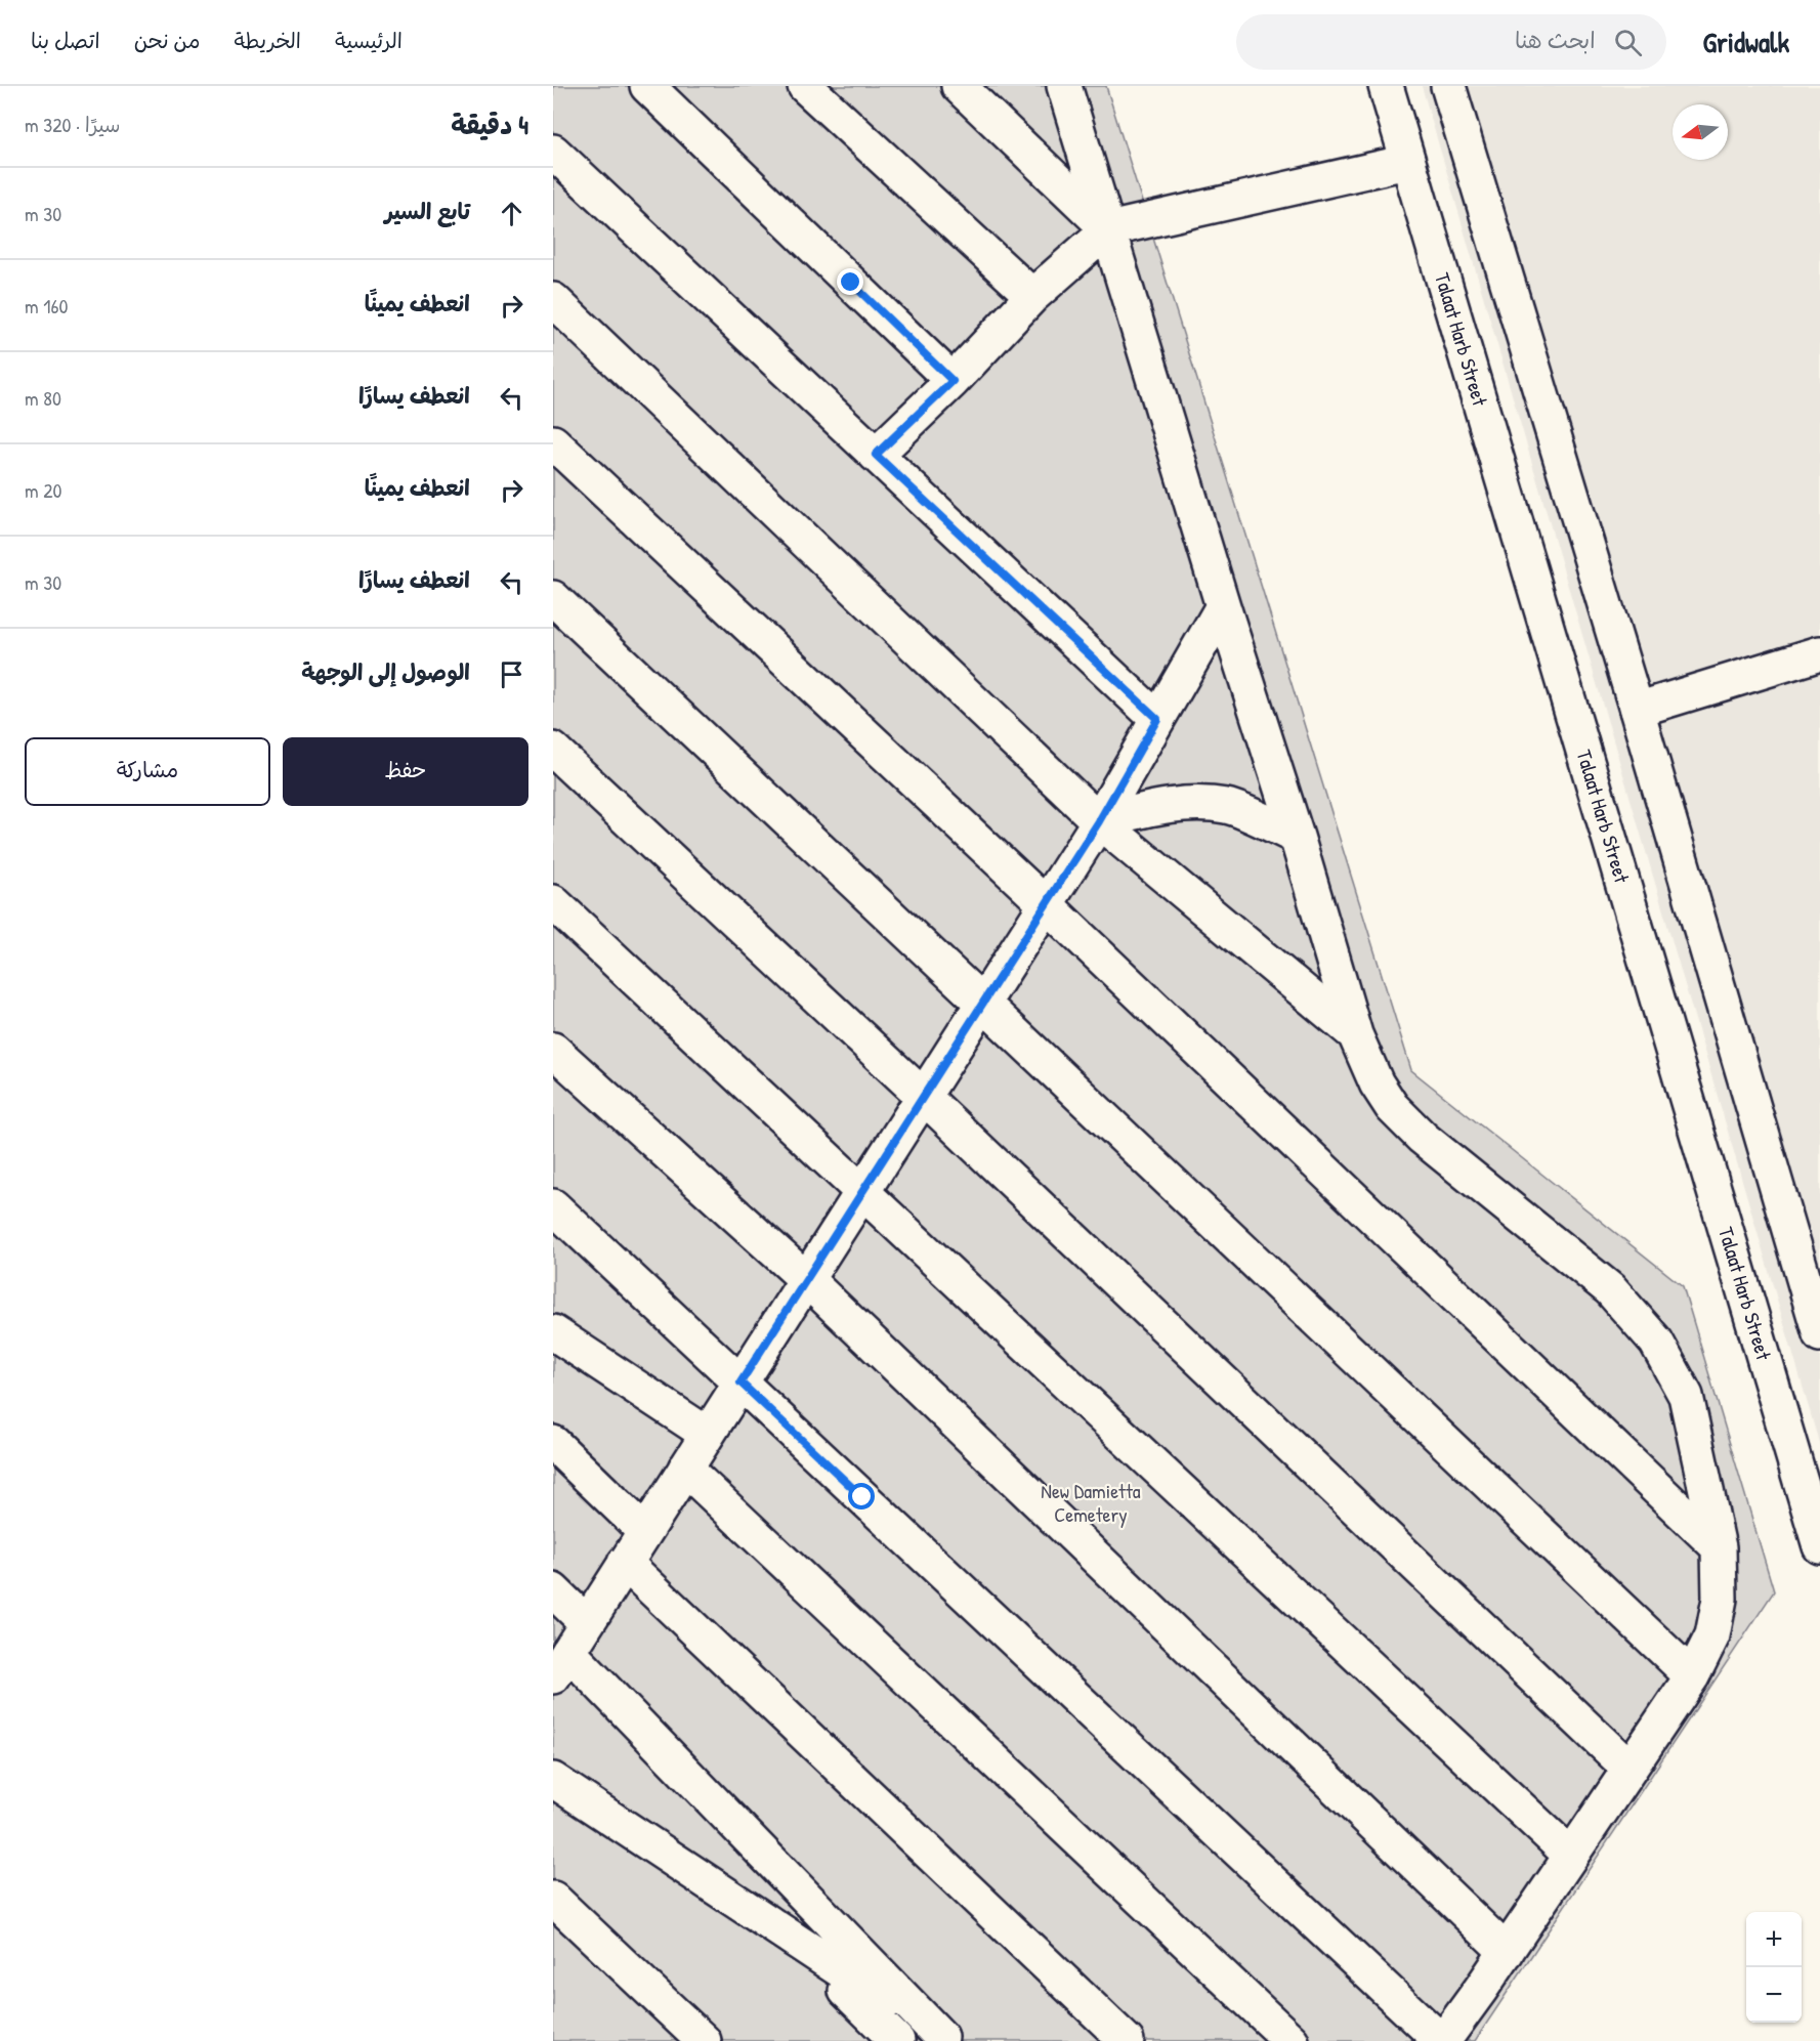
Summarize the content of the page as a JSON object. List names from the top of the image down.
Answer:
{
  "streets": {
    "main road": ["Talaat Harb Street"]
  },
  "parks": ["New Damietta Cemetery"],
  "north": "left",
  "page": {
    "header": "Gridwalk",
    "search": "ابحث هنا",
    "nav": [
      "الرئيسية",
      "الخريطة",
      "من نحن",
      "اتصل بنا"
    ],
    "heading": ["4 دقيقة", "سيرًا · 320 m"],
    "list": [
      ["تابع السير", "30 m"],
      ["انعطف يمينًا", "160 m"],
      ["انعطف يسارًا", "80 m"],
      ["انعطف يمينًا", "20 m"],
      ["انعطف يسارًا", "30 m"],
      "الوصول إلى الوجهة"
    ],
    "buttons": ["حفظ", "مشاركة"],
    "map_buttons": ["+", "−"]
  }
}
